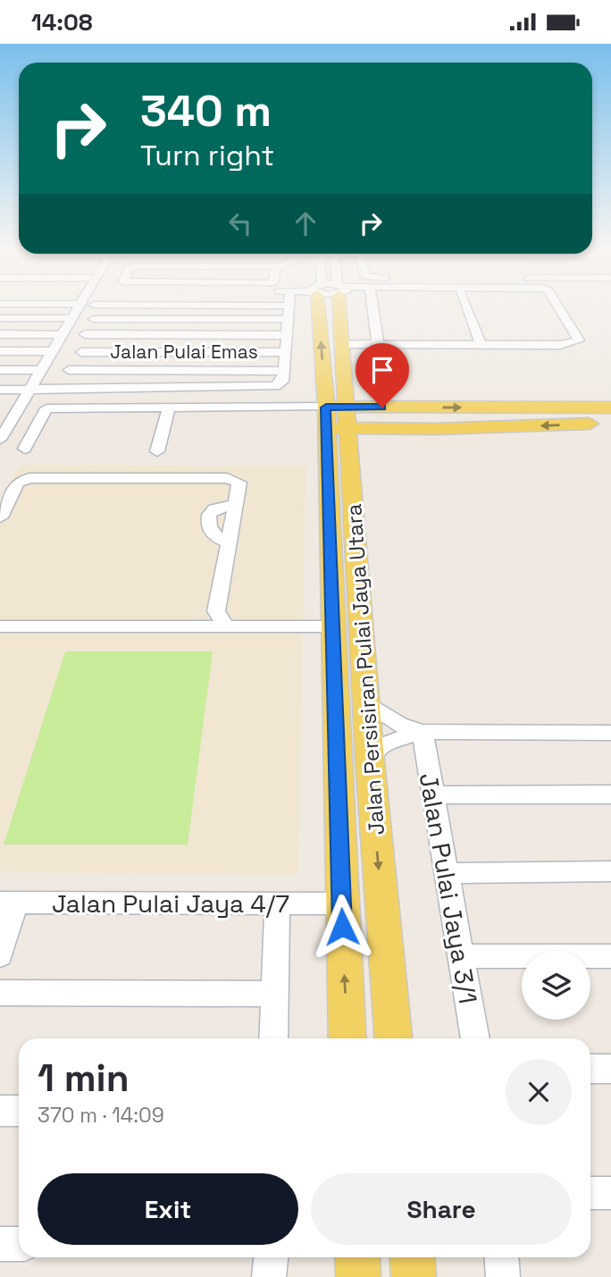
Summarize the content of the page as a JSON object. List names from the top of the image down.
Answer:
{
  "streets": {
    "main road": ["Jalan Persisiran Pulai Jaya Utara"],
    "street": ["Jalan Pulai Emas", "Jalan Pulai Jaya 3/1", "Jalan Pulai Jaya 4/7"]
  },
  "crossings": [
    ["Jalan Persisiran Pulai Jaya Utara", "Jalan Pulai Jaya 4/7"]
  ],
  "page": {
    "status": "14:08",
    "turn": ["340 m", "Turn right"],
    "heading": ["1 min", "370 m · 14:09"],
    "buttons": ["Exit", "Share"]
  }
}
